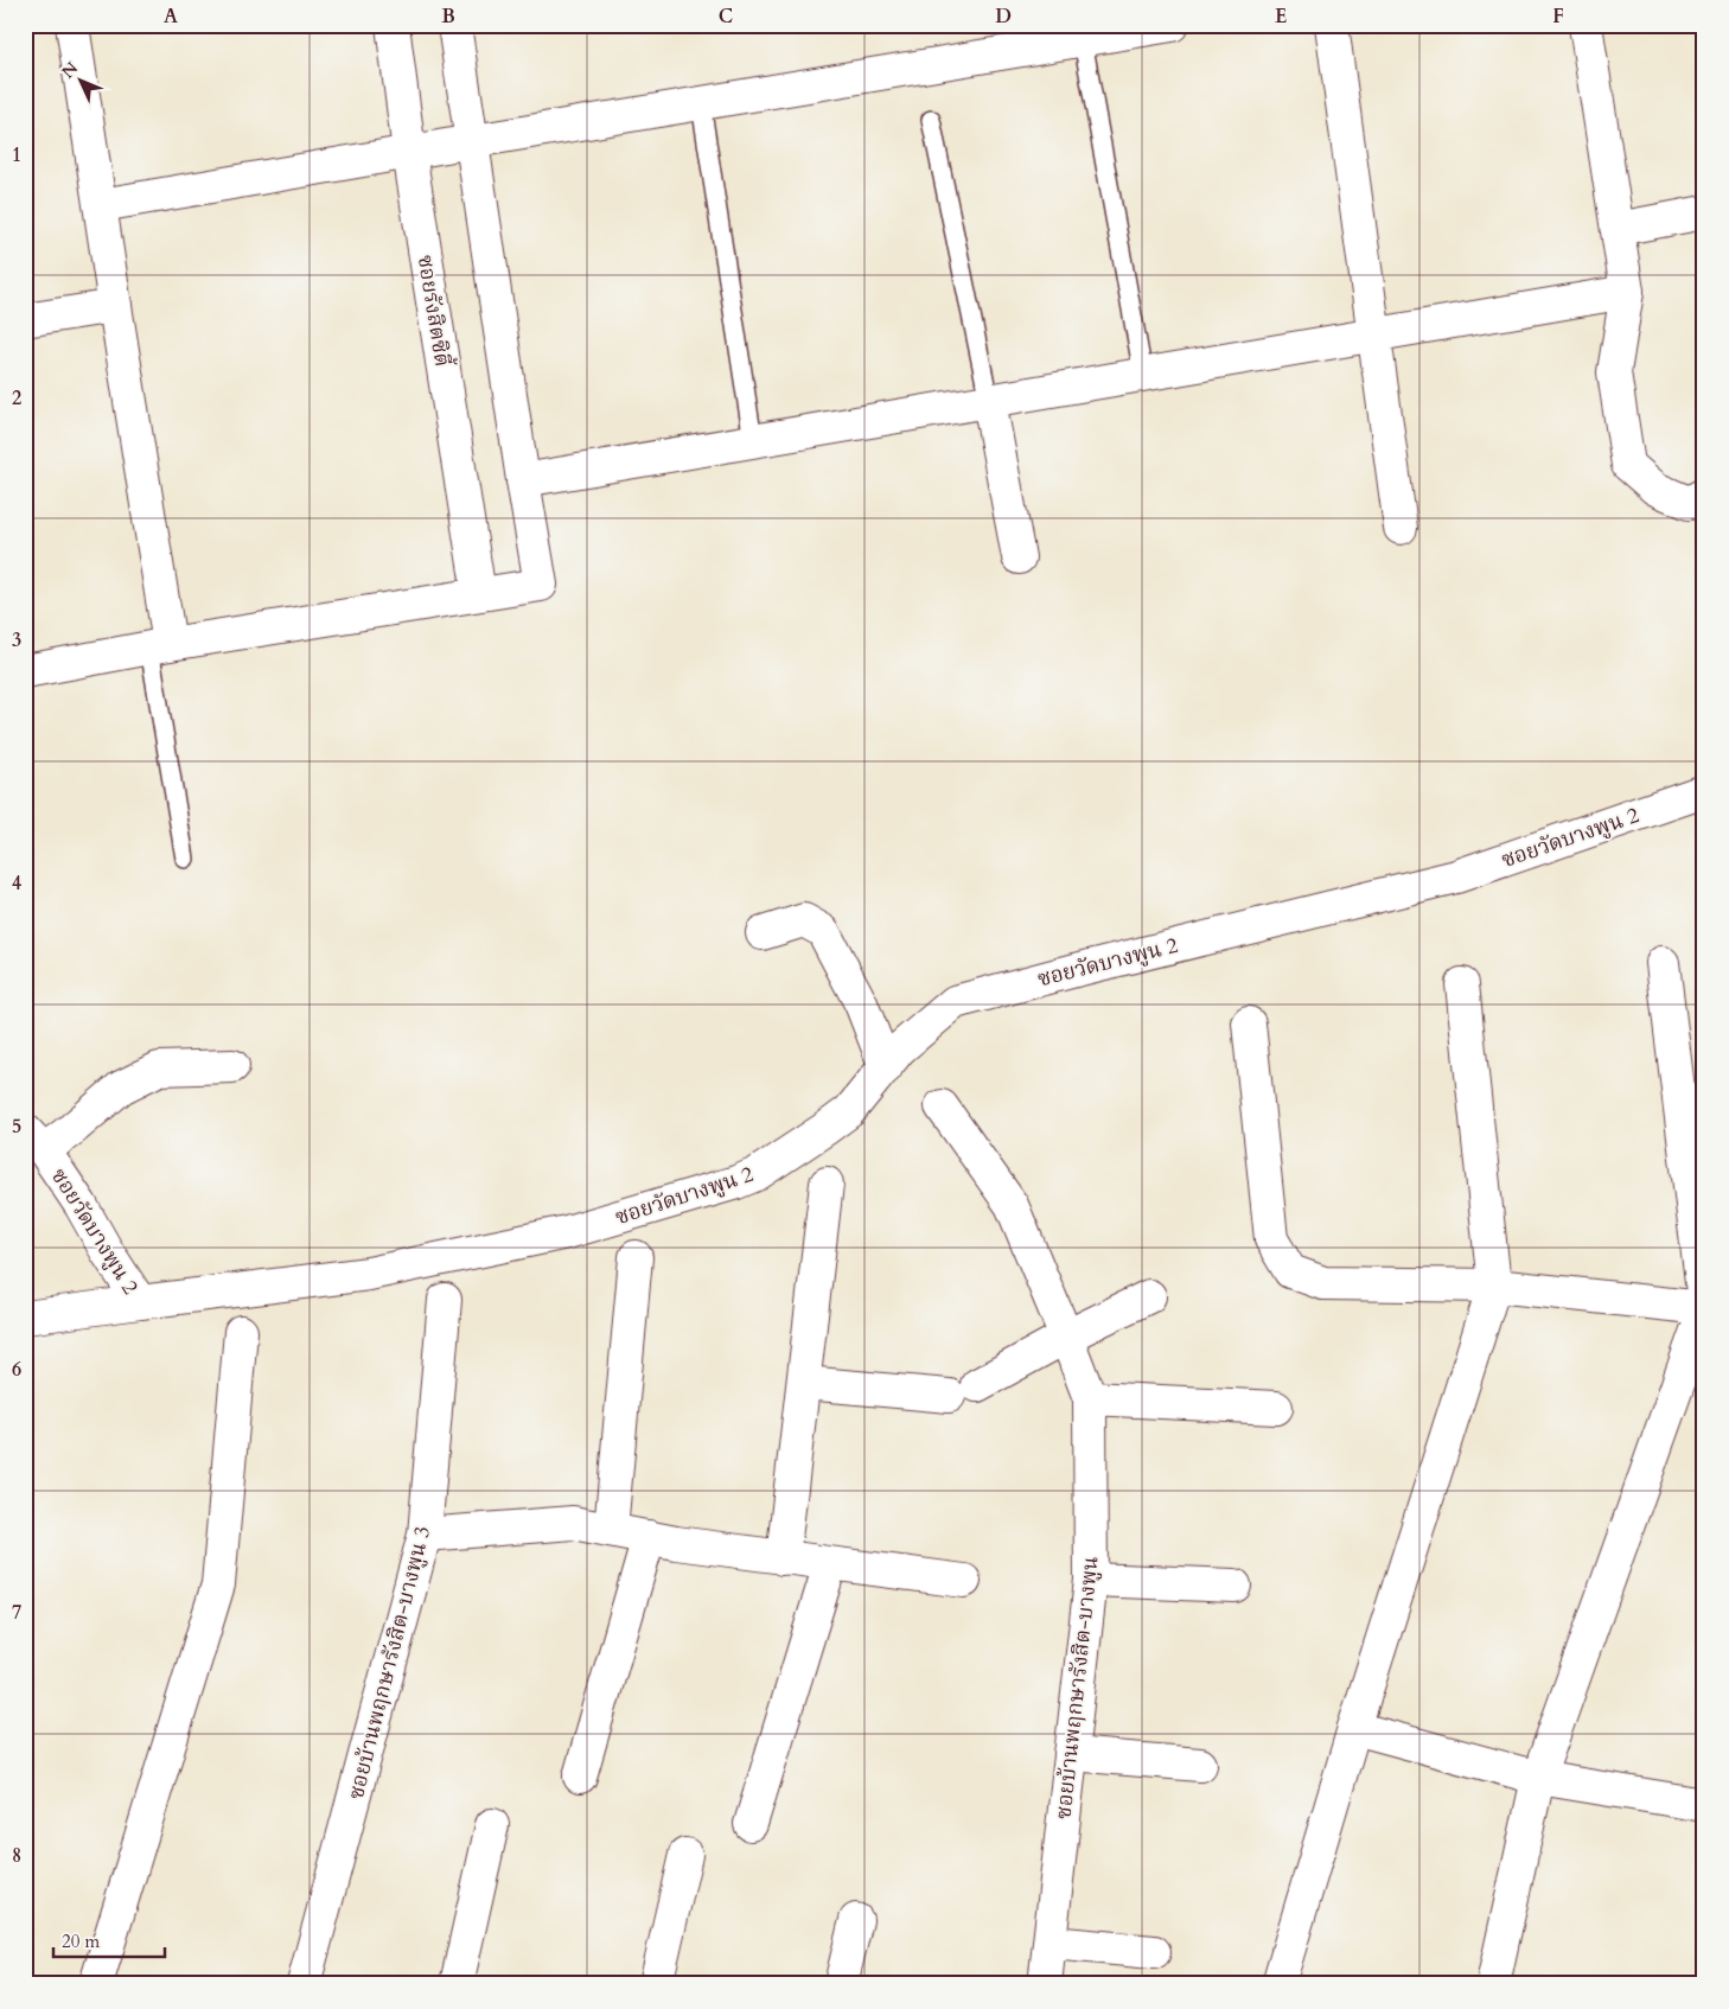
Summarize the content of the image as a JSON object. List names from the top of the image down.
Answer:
{
  "streets": {
    "street": [
      "ซอยรังสิตซิตี้",
      "ซอยวัดบางพูน 2",
      "ซอยบ้านพฤกษารังสิต-บางพูน 3",
      "ซอยบ้านพฤกษารังสิต-บางพูน"
    ]
  },
  "scale_bar": "20 m",
  "north": "top left",
  "grid": {
    "columns": [
      "A",
      "B",
      "C",
      "D",
      "E",
      "F"
    ],
    "rows": [
      "1",
      "2",
      "3",
      "4",
      "5",
      "6",
      "7",
      "8"
    ]
  }
}
